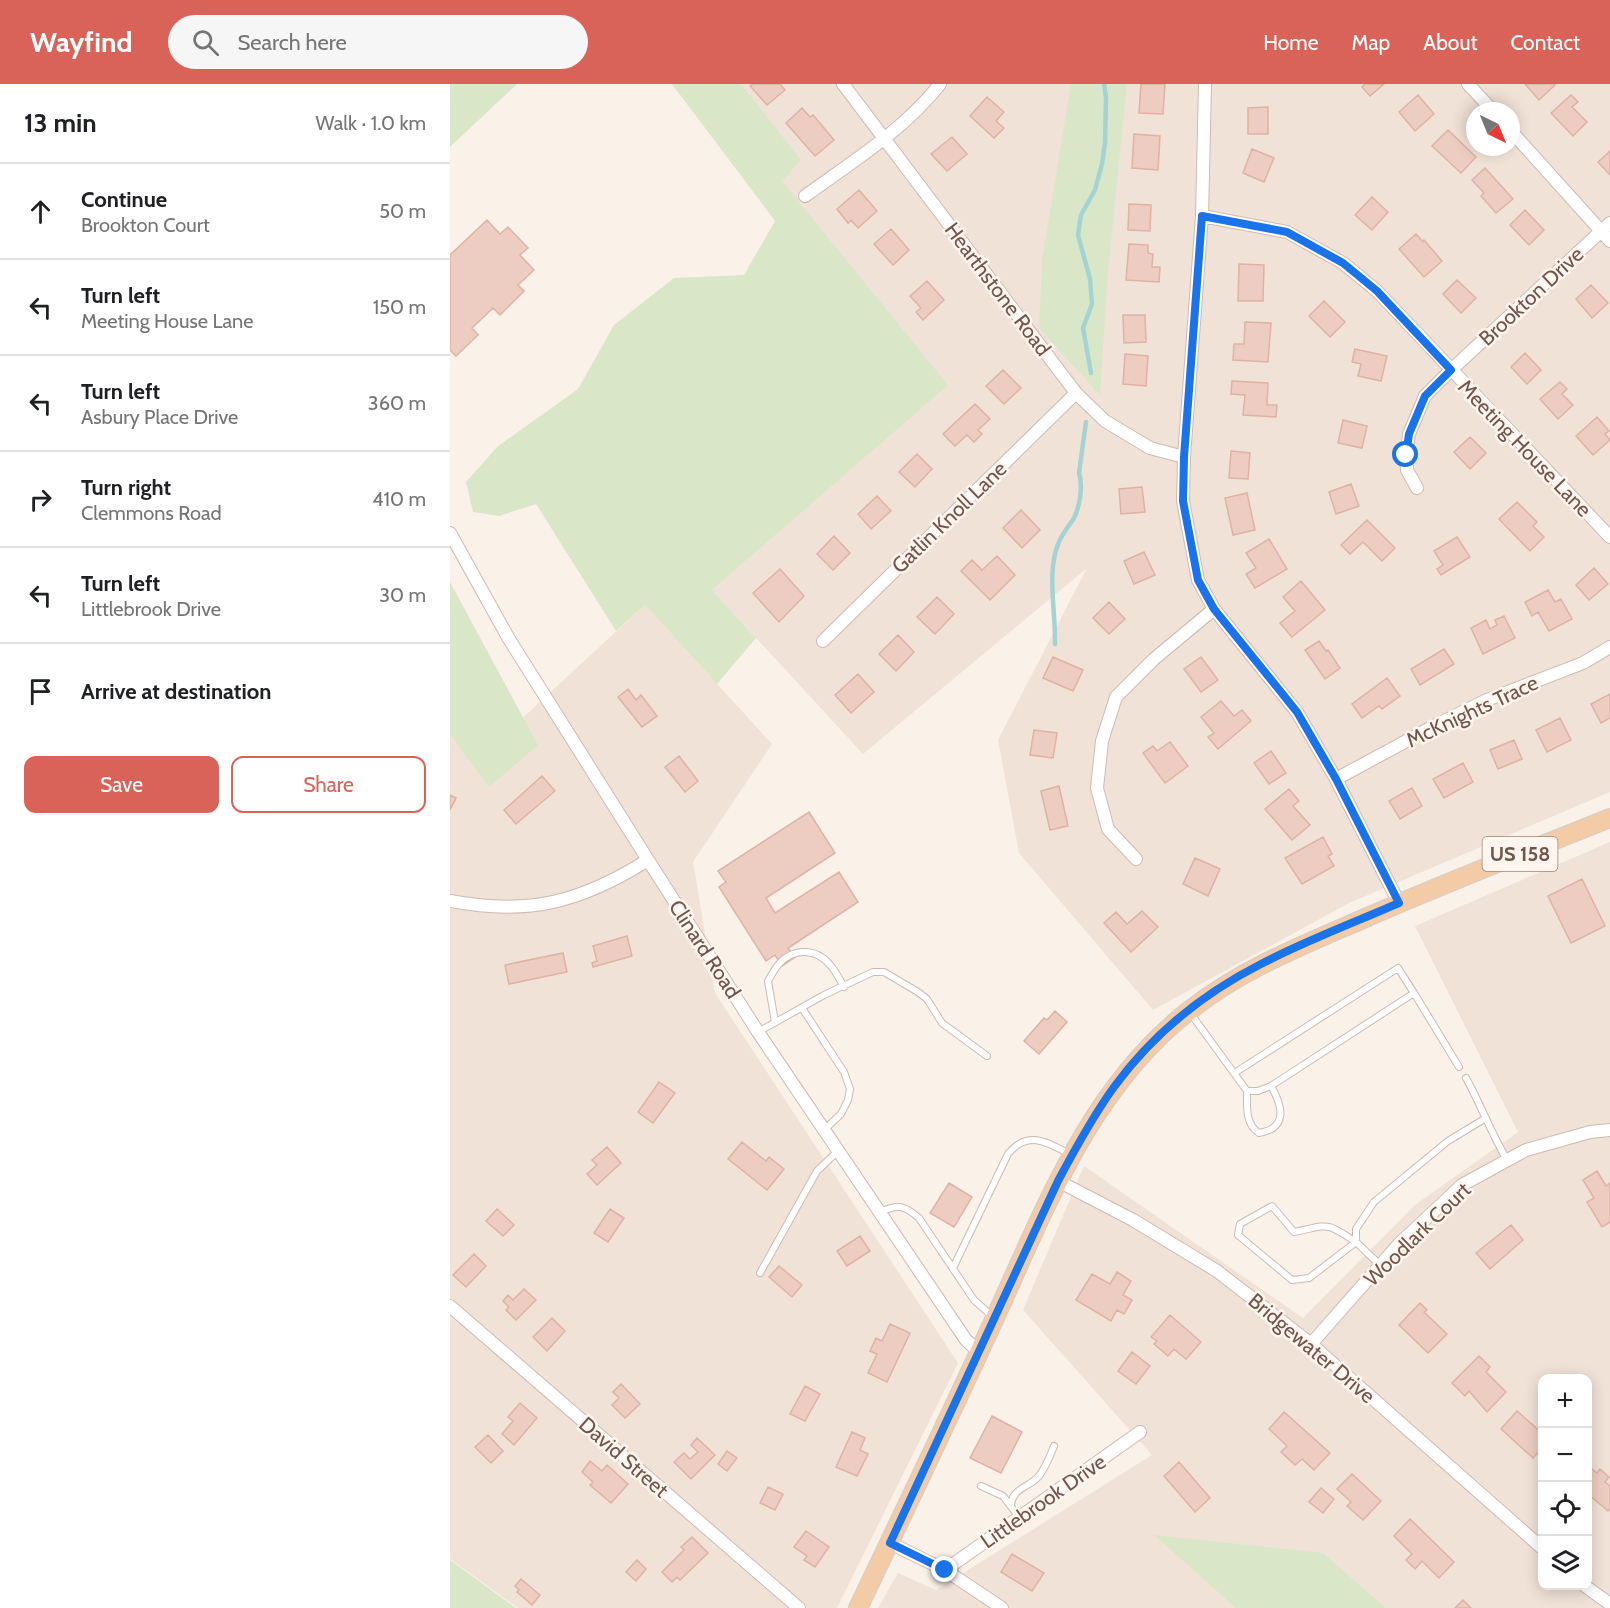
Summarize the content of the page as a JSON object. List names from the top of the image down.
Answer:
{
  "streets": {
    "main road": ["US 158"],
    "street": [
      "Hearthstone Road",
      "Brookton Drive",
      "Meeting House Lane",
      "Gatlin Knoll Lane",
      "McKnights Trace",
      "Clinard Road",
      "Woodlark Court",
      "Bridgewater Drive",
      "David Street",
      "Littlebrook Drive"
    ]
  },
  "crossings": [
    ["Hearthstone Road", "Gatlin Knoll Lane"],
    ["Brookton Drive", "Meeting House Lane"],
    ["US 158", "Clinard Road"],
    ["US 158", "Bridgewater Drive"],
    ["Woodlark Court", "Bridgewater Drive"]
  ],
  "north": "bottom right",
  "page": {
    "header": "Wayfind",
    "search": "Search here",
    "nav": [
      "Home",
      "Map",
      "About",
      "Contact"
    ],
    "heading": ["13 min", "Walk · 1.0 km"],
    "list": [
      ["Continue", "Brookton Court", "50 m"],
      ["Turn left", "Meeting House Lane", "150 m"],
      ["Turn left", "Asbury Place Drive", "360 m"],
      ["Turn right", "Clemmons Road", "410 m"],
      ["Turn left", "Littlebrook Drive", "30 m"],
      "Arrive at destination"
    ],
    "buttons": ["Save", "Share"],
    "map_buttons": ["+", "−"]
  }
}
